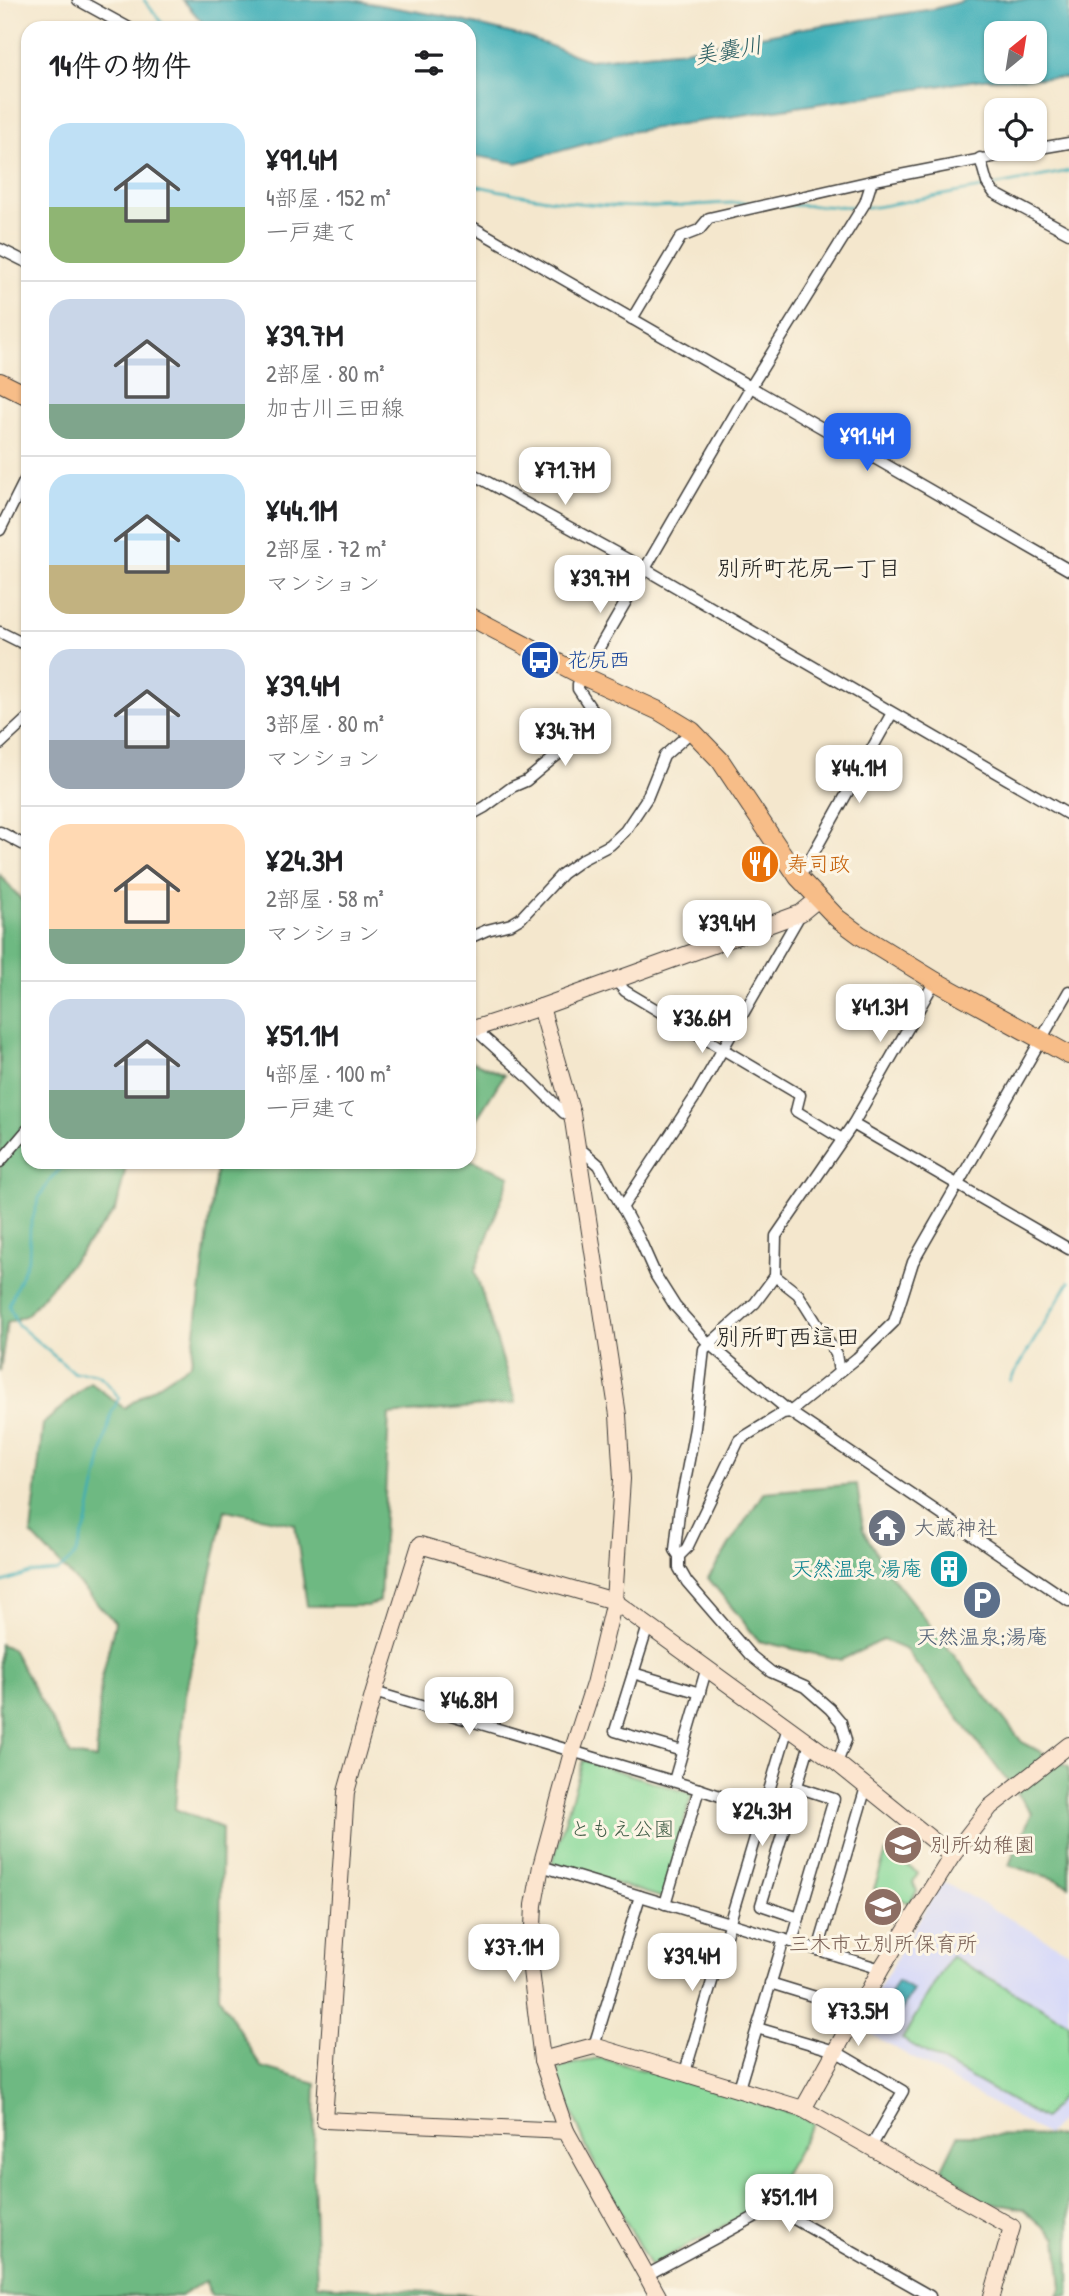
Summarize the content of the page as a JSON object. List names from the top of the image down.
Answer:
{
  "districts": ["別所町花尻一丁目", "別所町西這田"],
  "water": ["美嚢川"],
  "parks": ["ともえ公園"],
  "places": {
    "bus stop": ["花尻西"],
    "restaurant": ["寿司政"],
    "temple": ["大蔵神社"],
    "building": ["天然温泉 湯庵"],
    "parking": ["天然温泉;湯庵"],
    "school or university": ["別所幼稚園", "三木市立別所保育所"]
  },
  "north": "top right",
  "page": {
    "heading": "14件の物件",
    "list": [
      {
        "name": "¥91.4M",
        "note": "4部屋 · 152 m² · 一戸建て"
      },
      {
        "name": "¥39.7M",
        "note": "2部屋 · 80 m² · 加古川三田線"
      },
      {
        "name": "¥44.1M",
        "note": "2部屋 · 72 m² · マンション"
      },
      {
        "name": "¥39.4M",
        "note": "3部屋 · 80 m² · マンション"
      },
      {
        "name": "¥24.3M",
        "note": "2部屋 · 58 m² · マンション"
      },
      {
        "name": "¥51.1M",
        "note": "4部屋 · 100 m² · 一戸建て"
      }
    ],
    "price": [
      "¥91.4M",
      "¥71.7M",
      "¥39.7M",
      "¥34.7M",
      "¥44.1M",
      "¥39.4M",
      "¥41.3M",
      "¥36.6M",
      "¥46.8M",
      "¥24.3M",
      "¥37.1M",
      "¥39.4M",
      "¥73.5M",
      "¥51.1M"
    ]
  }
}
